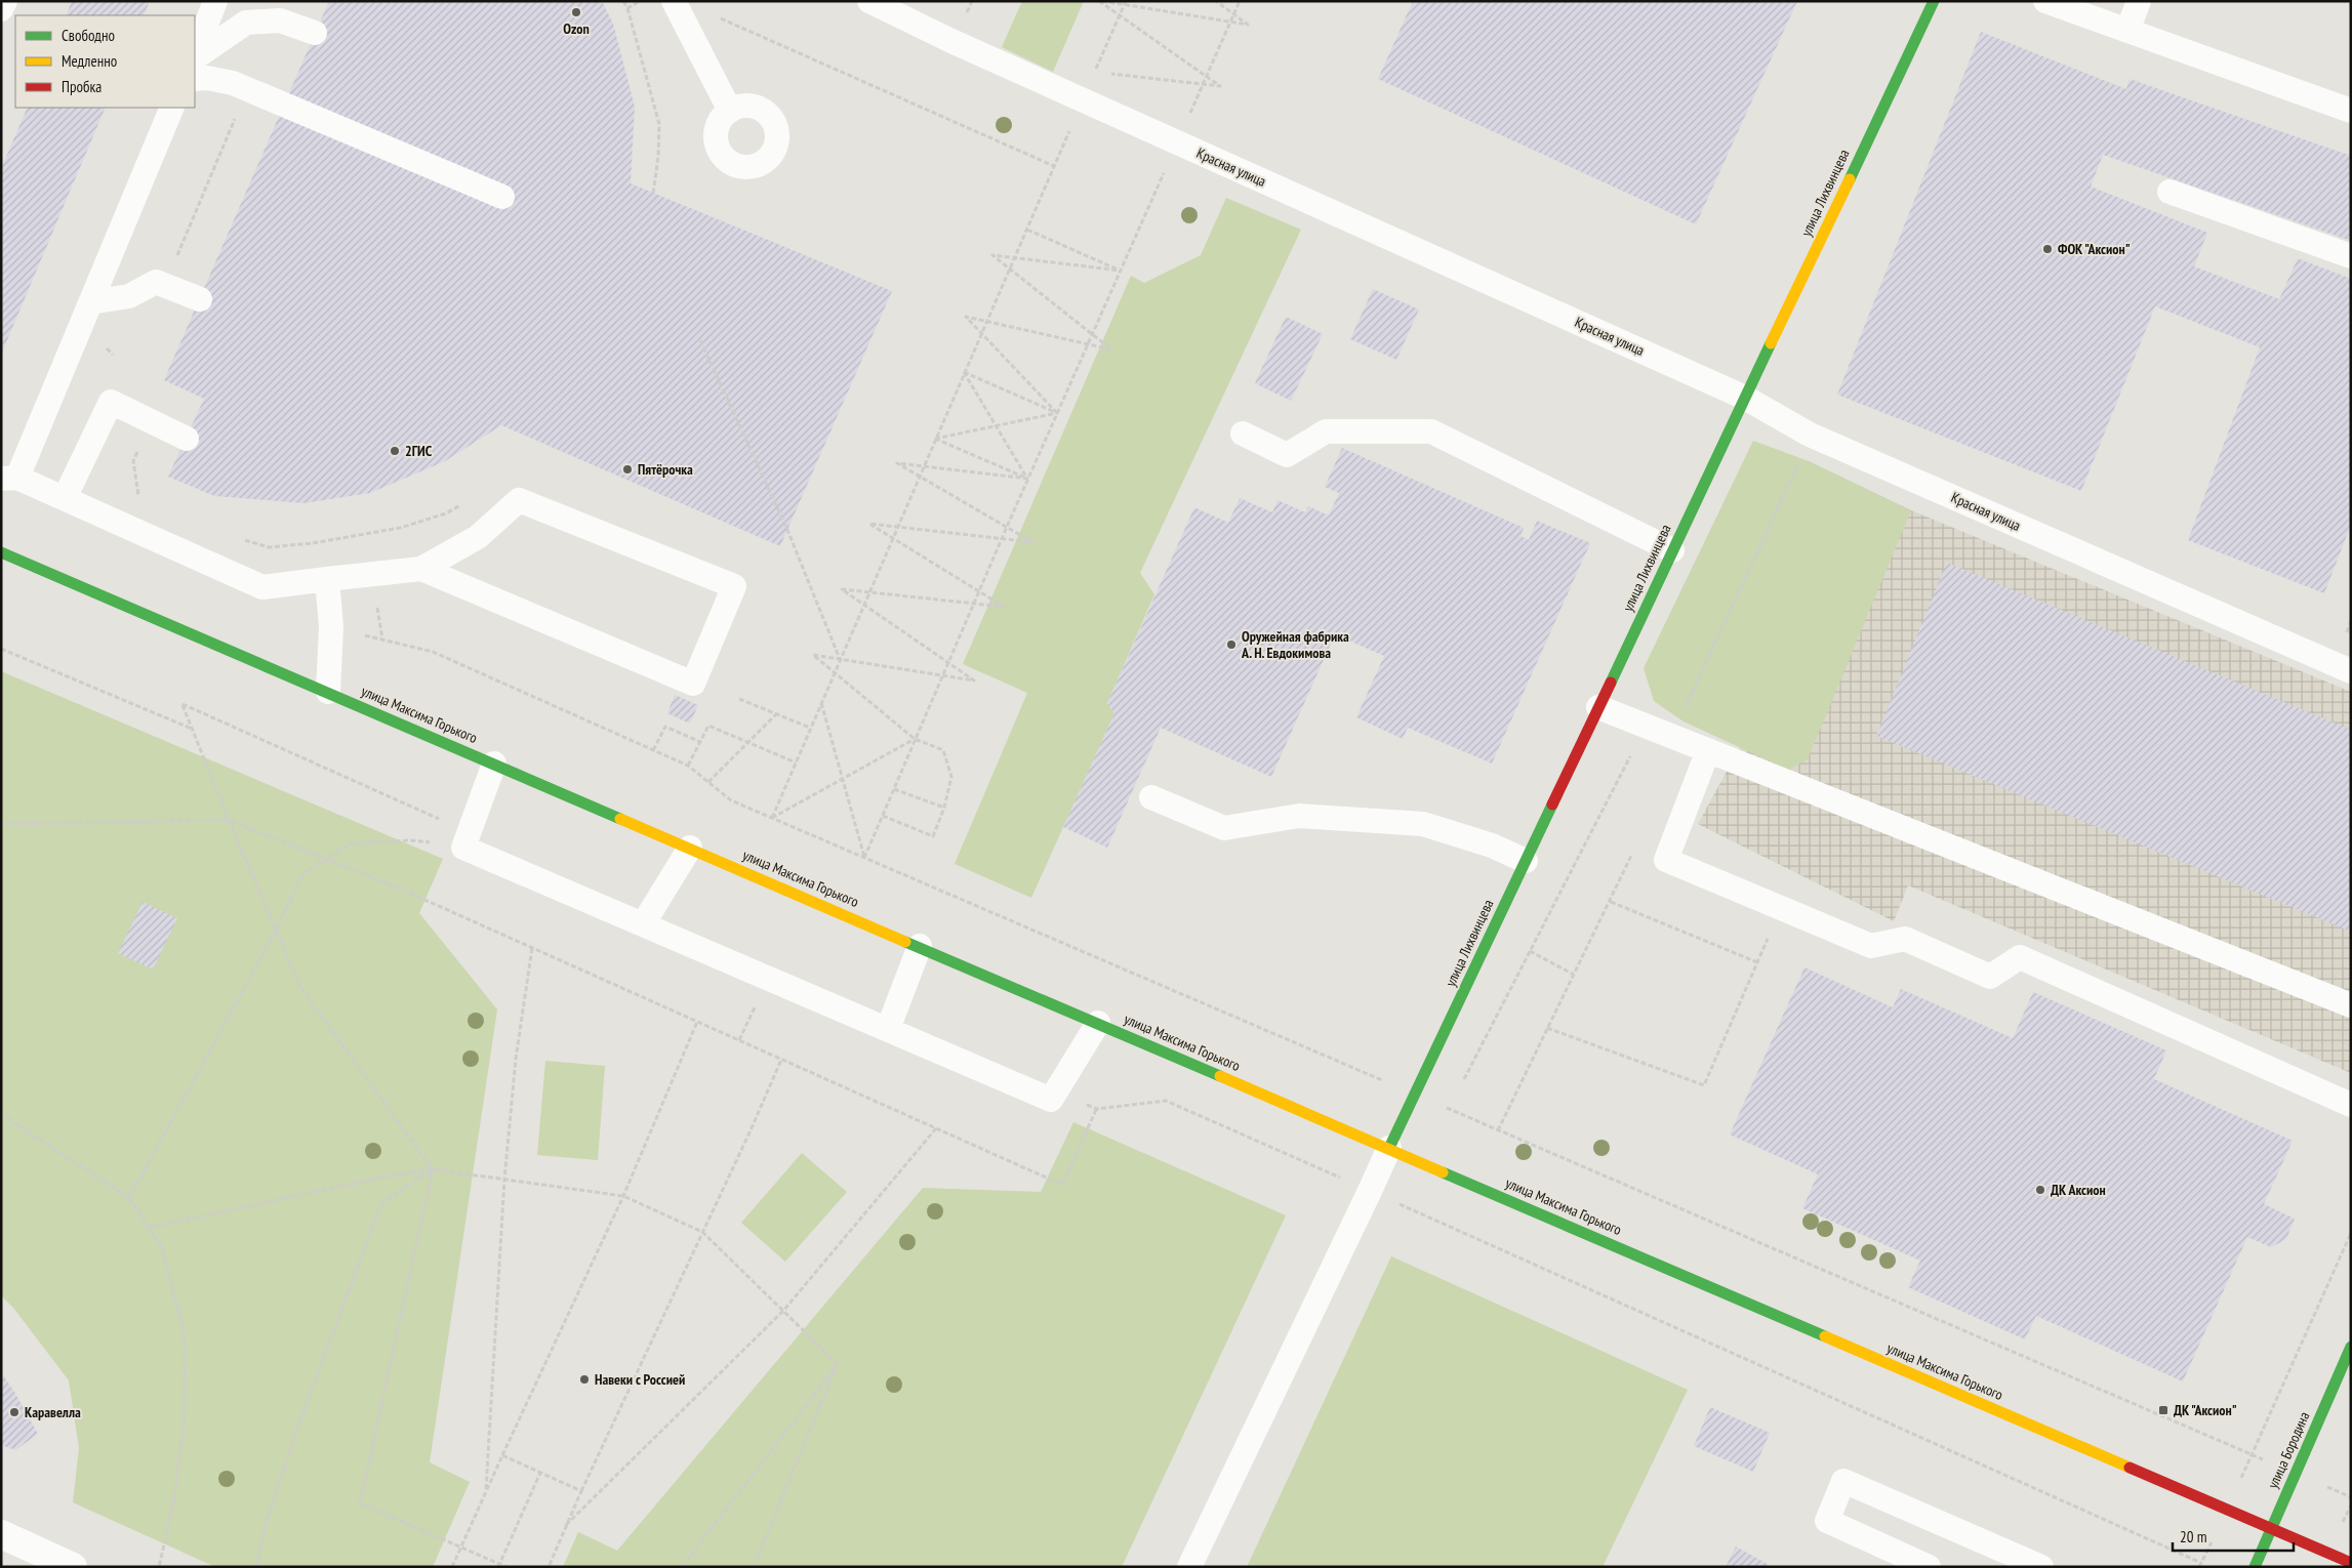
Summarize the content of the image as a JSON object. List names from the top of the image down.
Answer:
{
  "streets": {
    "main road": ["улица Лихвинцева", "улица Максима Горького", "улица Бородина"],
    "lane": ["Красная улица"]
  },
  "crossings": [
    ["Красная улица", "улица Лихвинцева"],
    ["улица Лихвинцева", "улица Максима Горького"],
    ["улица Максима Горького", "улица Бородина"]
  ],
  "places": {
    "other": [
      "Ozon",
      "ФОК \"Аксион\"",
      "2ГИС",
      "Пятёрочка",
      "Оружейная фабрика А. Н. Евдокимова",
      "ДК Аксион",
      "Навеки с Россией",
      "Каравелла"
    ],
    "transit": ["ДК \"Аксион\""]
  },
  "legend": ["Свободно", "Медленно", "Пробка"],
  "scale_bar": "20 m"
}
